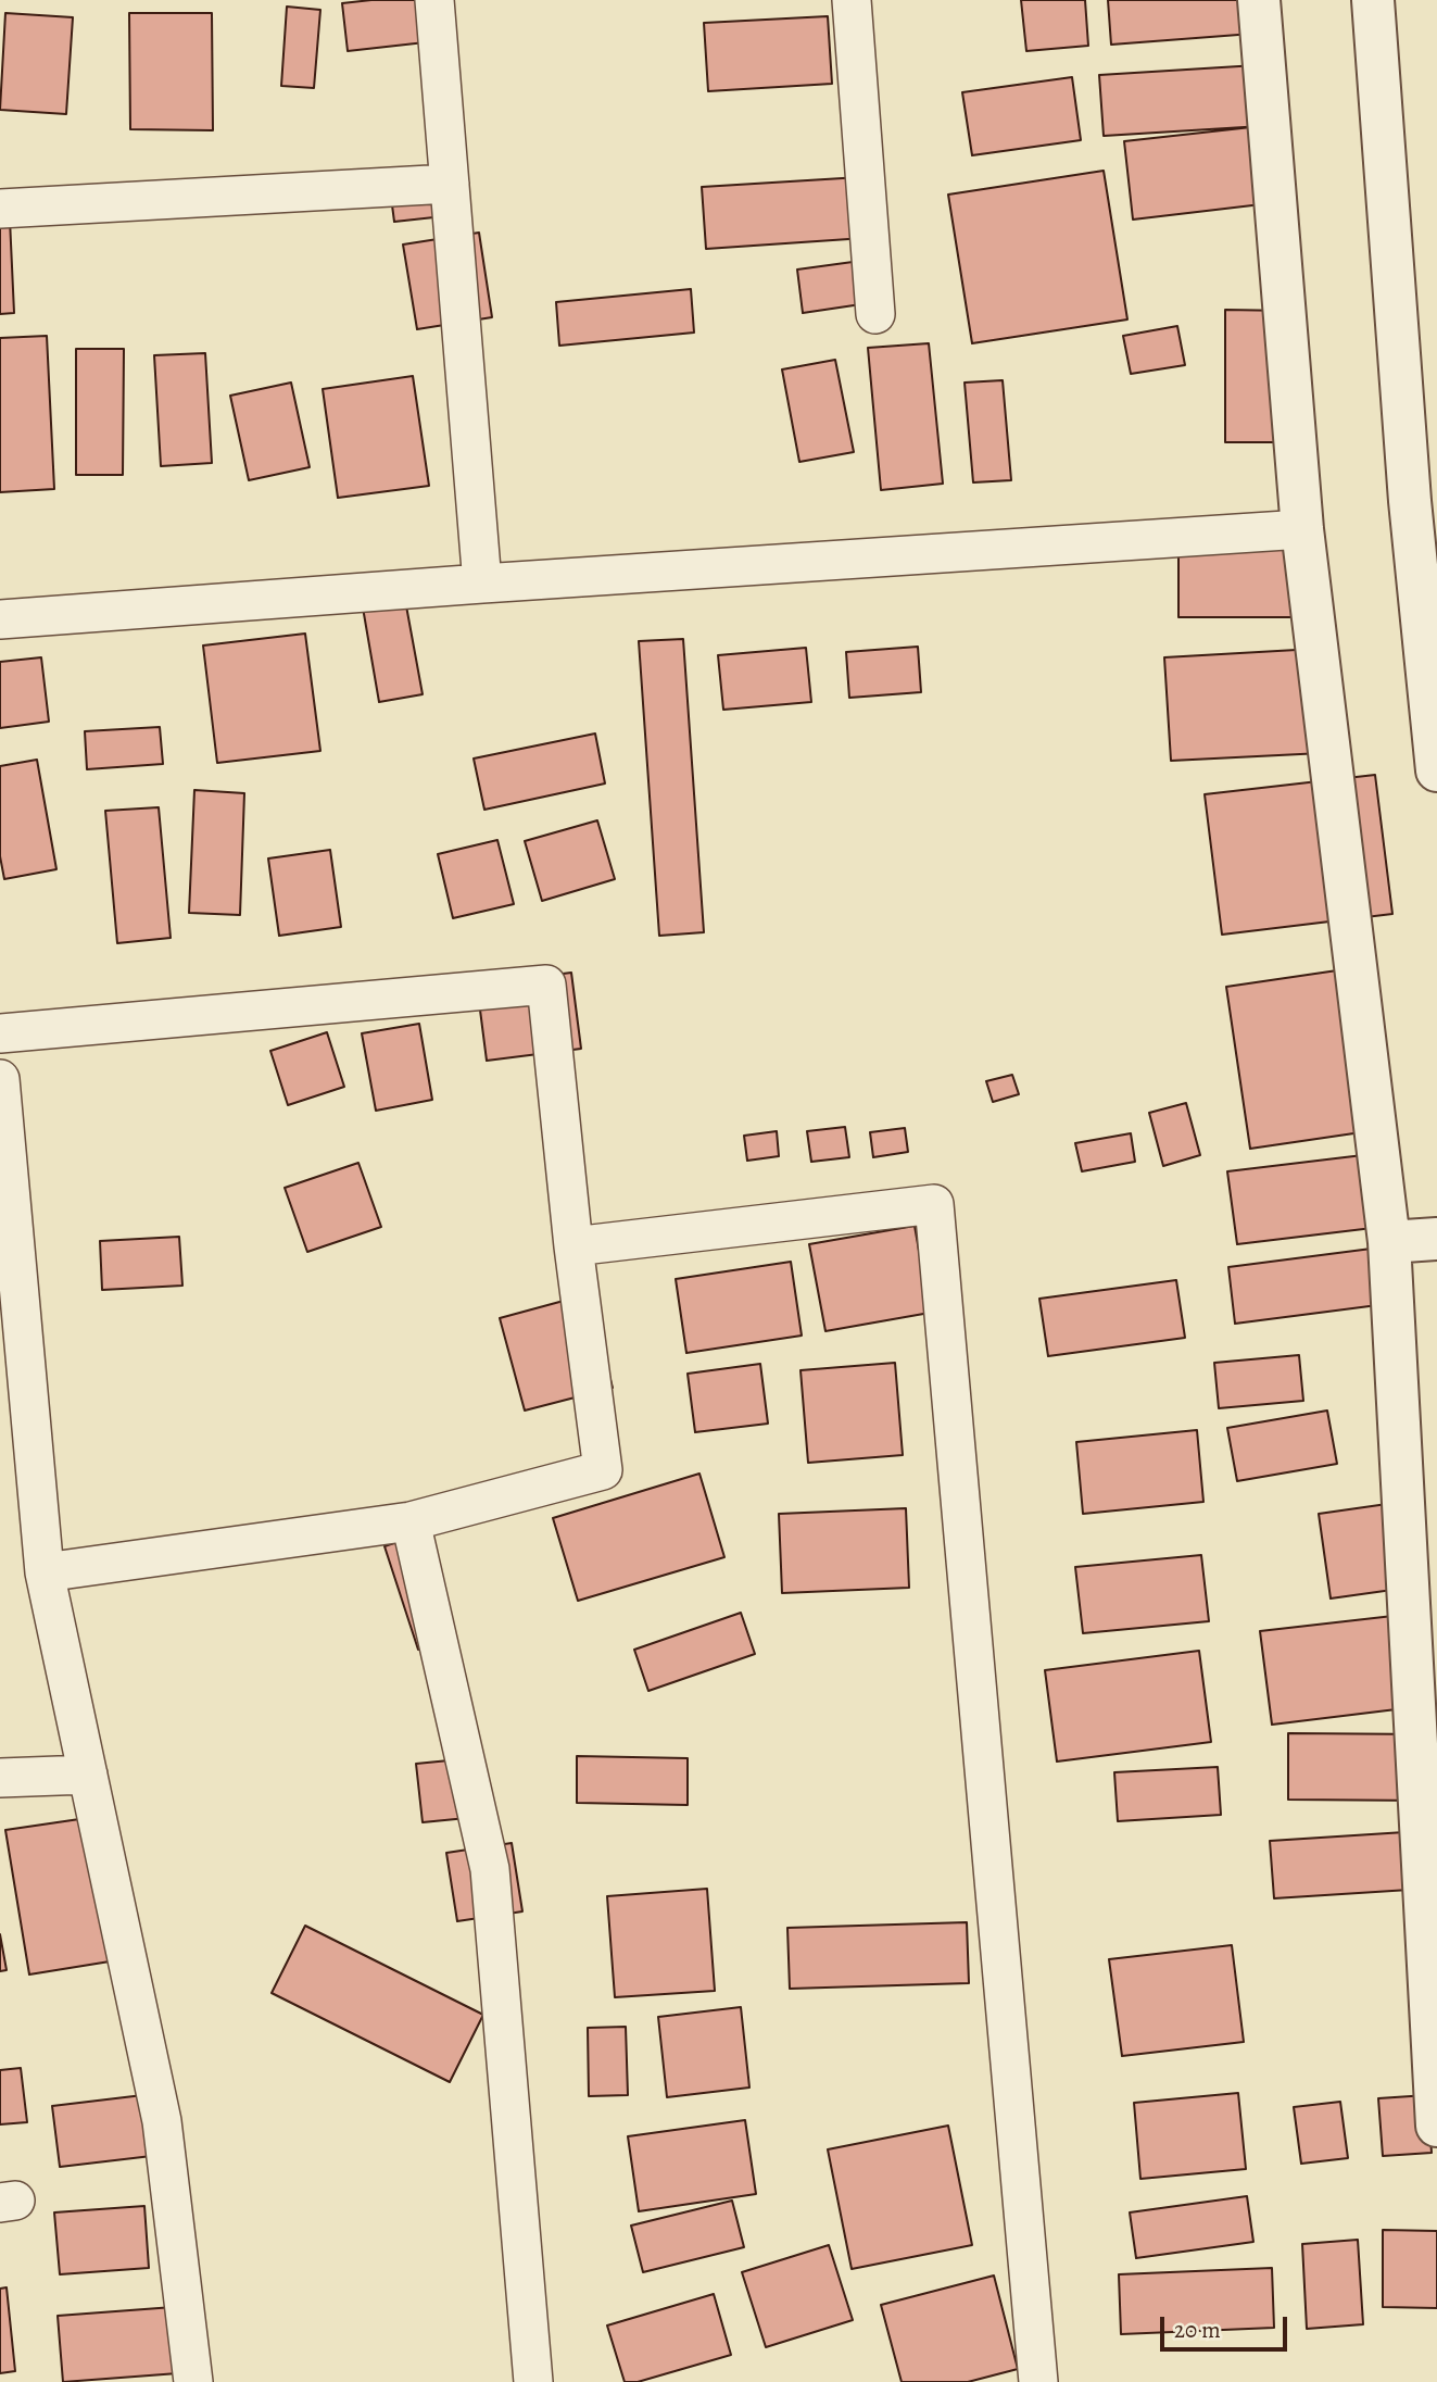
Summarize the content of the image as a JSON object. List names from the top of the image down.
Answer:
{
  "scale_bar": "20 m"
}
